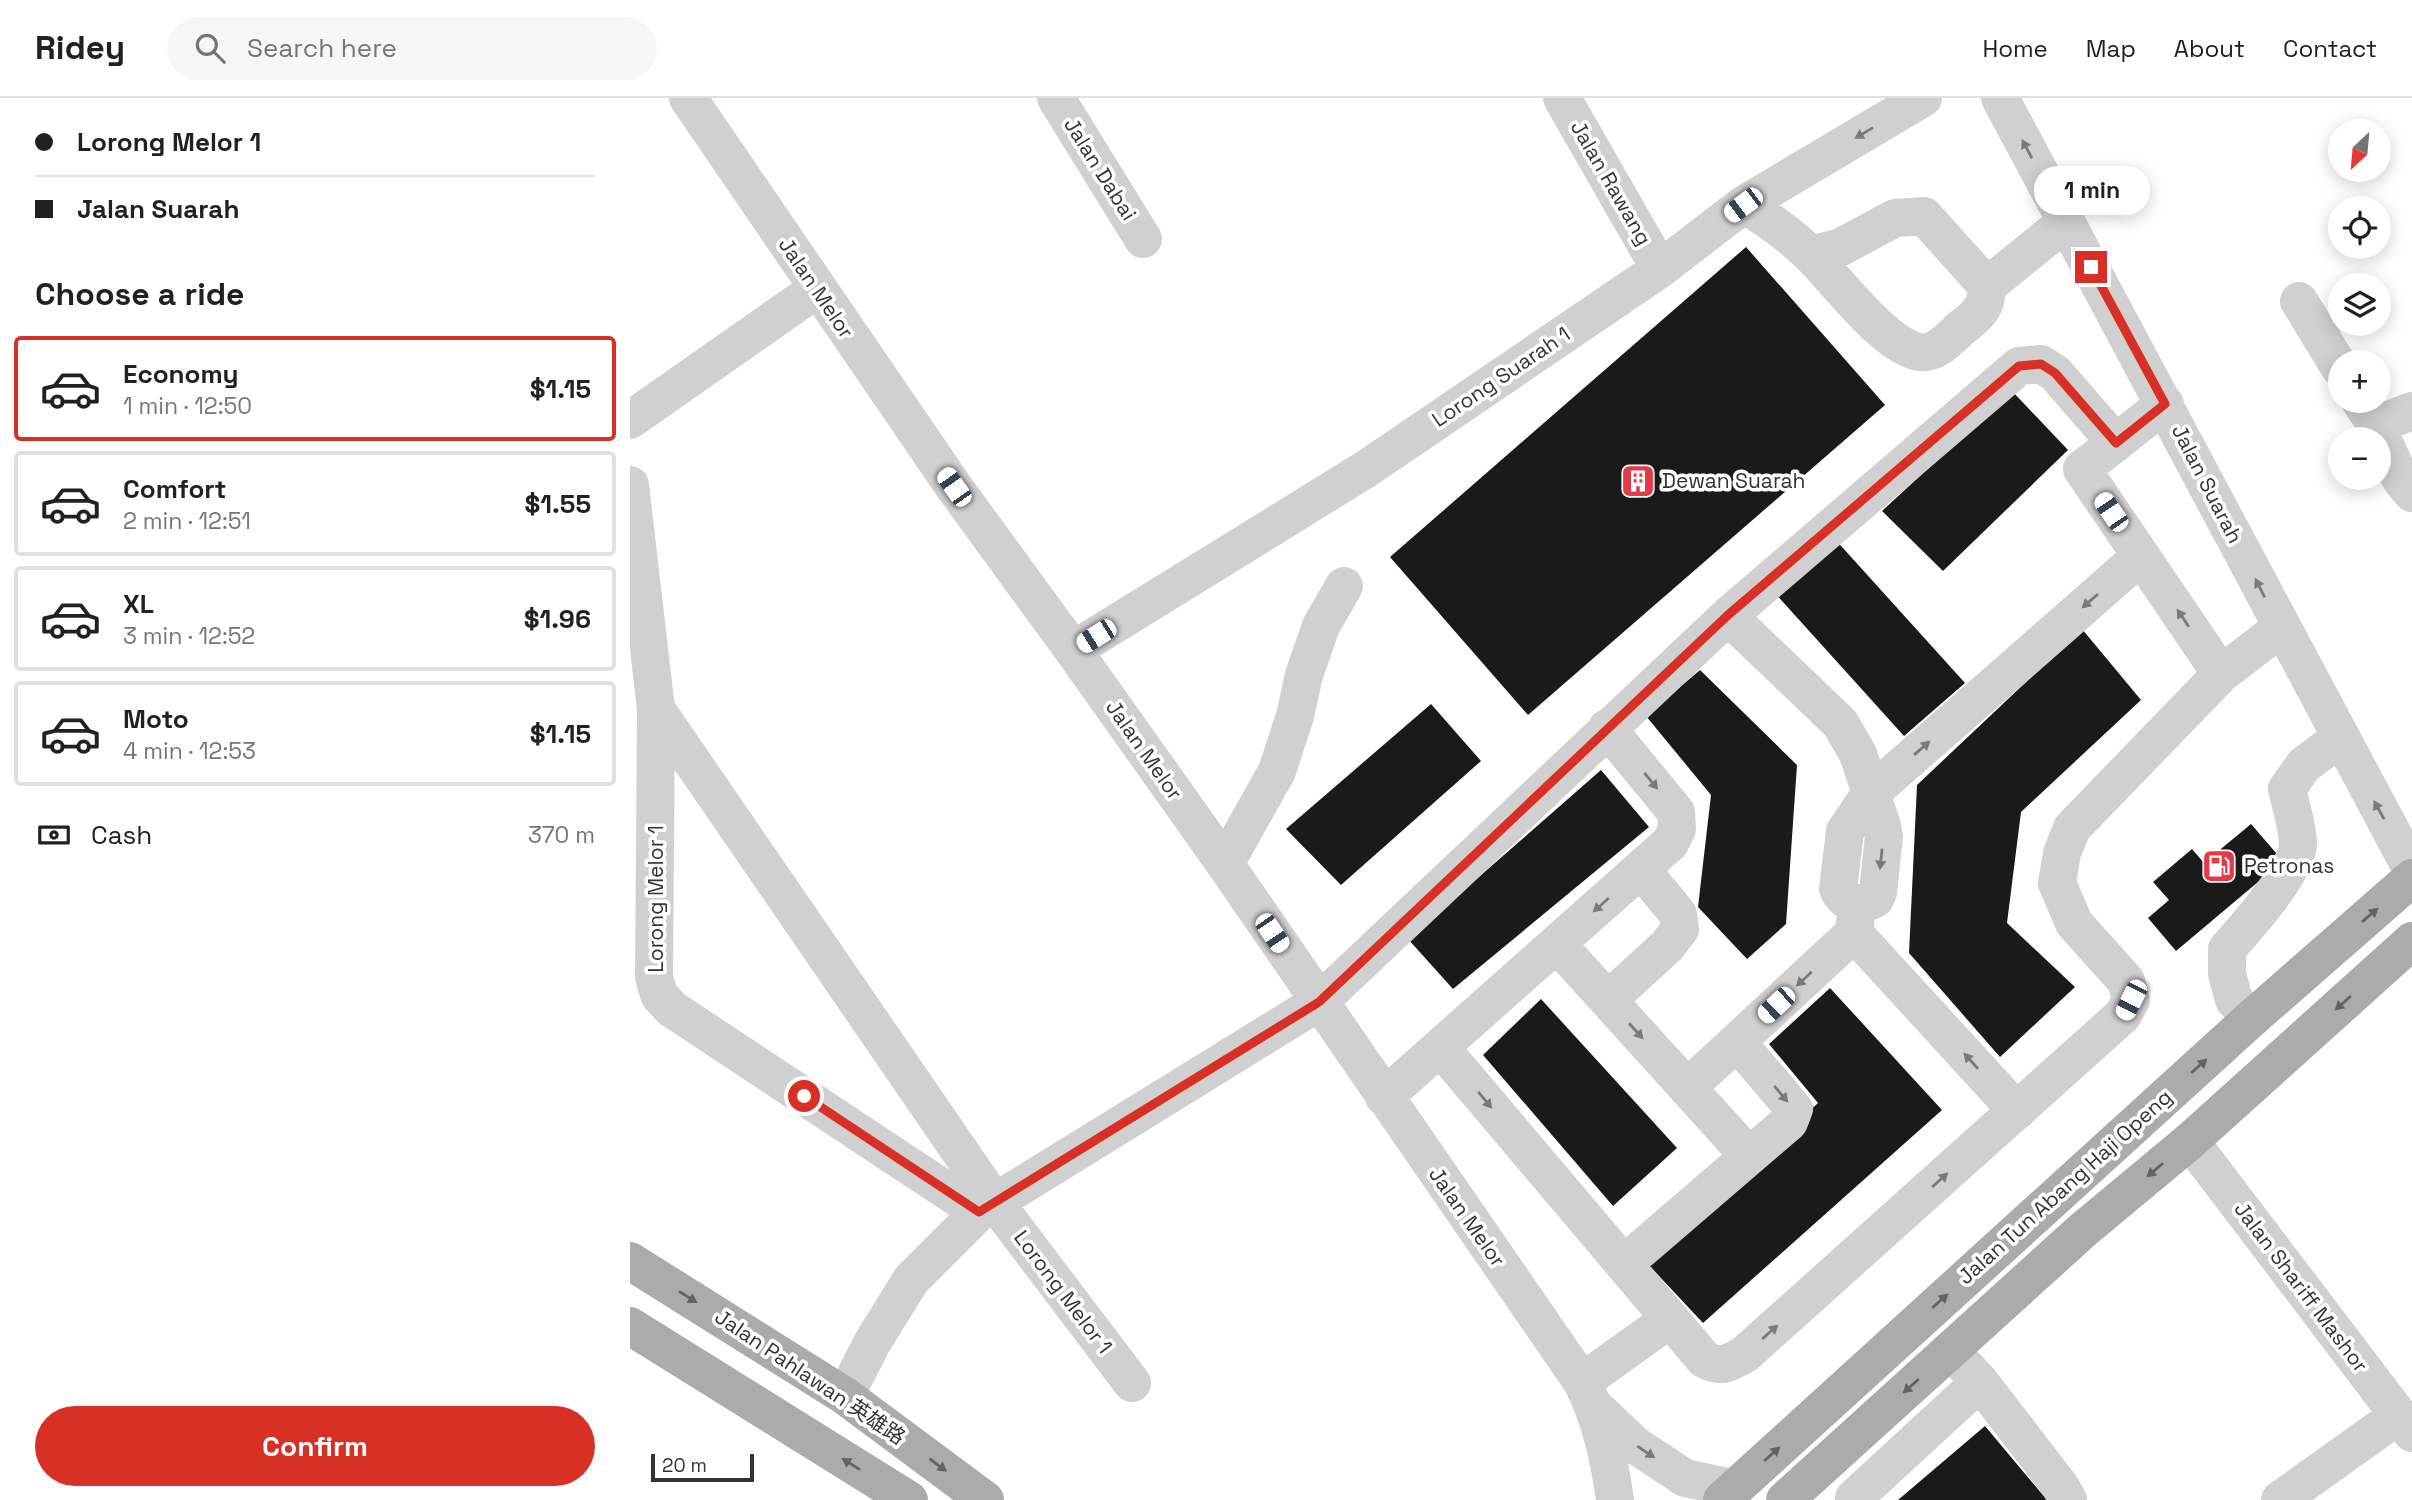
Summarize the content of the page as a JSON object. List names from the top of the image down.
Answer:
{
  "streets": {
    "main road": ["Jalan Tun Abang Haji Openg", "Jalan Pahlawan 英雄路"],
    "street": [
      "Jalan Dabai",
      "Jalan Rawang",
      "Jalan Melor",
      "Lorong Suarah 1",
      "Jalan Suarah",
      "Lorong Melor 1",
      "Jalan Shariff Mashor"
    ]
  },
  "crossings": [
    ["Jalan Rawang", "Lorong Suarah 1"],
    ["Jalan Melor", "Lorong Suarah 1"],
    ["Jalan Melor", "Jalan Tun Abang Haji Openg"]
  ],
  "places": {
    "building": ["Dewan Suarah"],
    "fuel station": ["Petronas"]
  },
  "scale_bar": "20 m",
  "north": "bottom left",
  "page": {
    "header": "Ridey",
    "search": "Search here",
    "nav": [
      "Home",
      "Map",
      "About",
      "Contact"
    ],
    "banner": ["Lorong Melor 1", "Jalan Suarah"],
    "map_buttons": ["+", "−"],
    "bubble": "1 min",
    "heading": "Choose a ride",
    "list": [
      {
        "name": "Economy",
        "note": "1 min · 12:50",
        "value": "$1.15"
      },
      {
        "name": "Comfort",
        "note": "2 min · 12:51",
        "value": "$1.55"
      },
      {
        "name": "XL",
        "note": "3 min · 12:52",
        "value": "$1.96"
      },
      {
        "name": "Moto",
        "note": "4 min · 12:53",
        "value": "$1.15"
      }
    ],
    "pay": ["Cash", "370 m"],
    "buttons": "Confirm",
    "scale": "20 m"
  }
}
